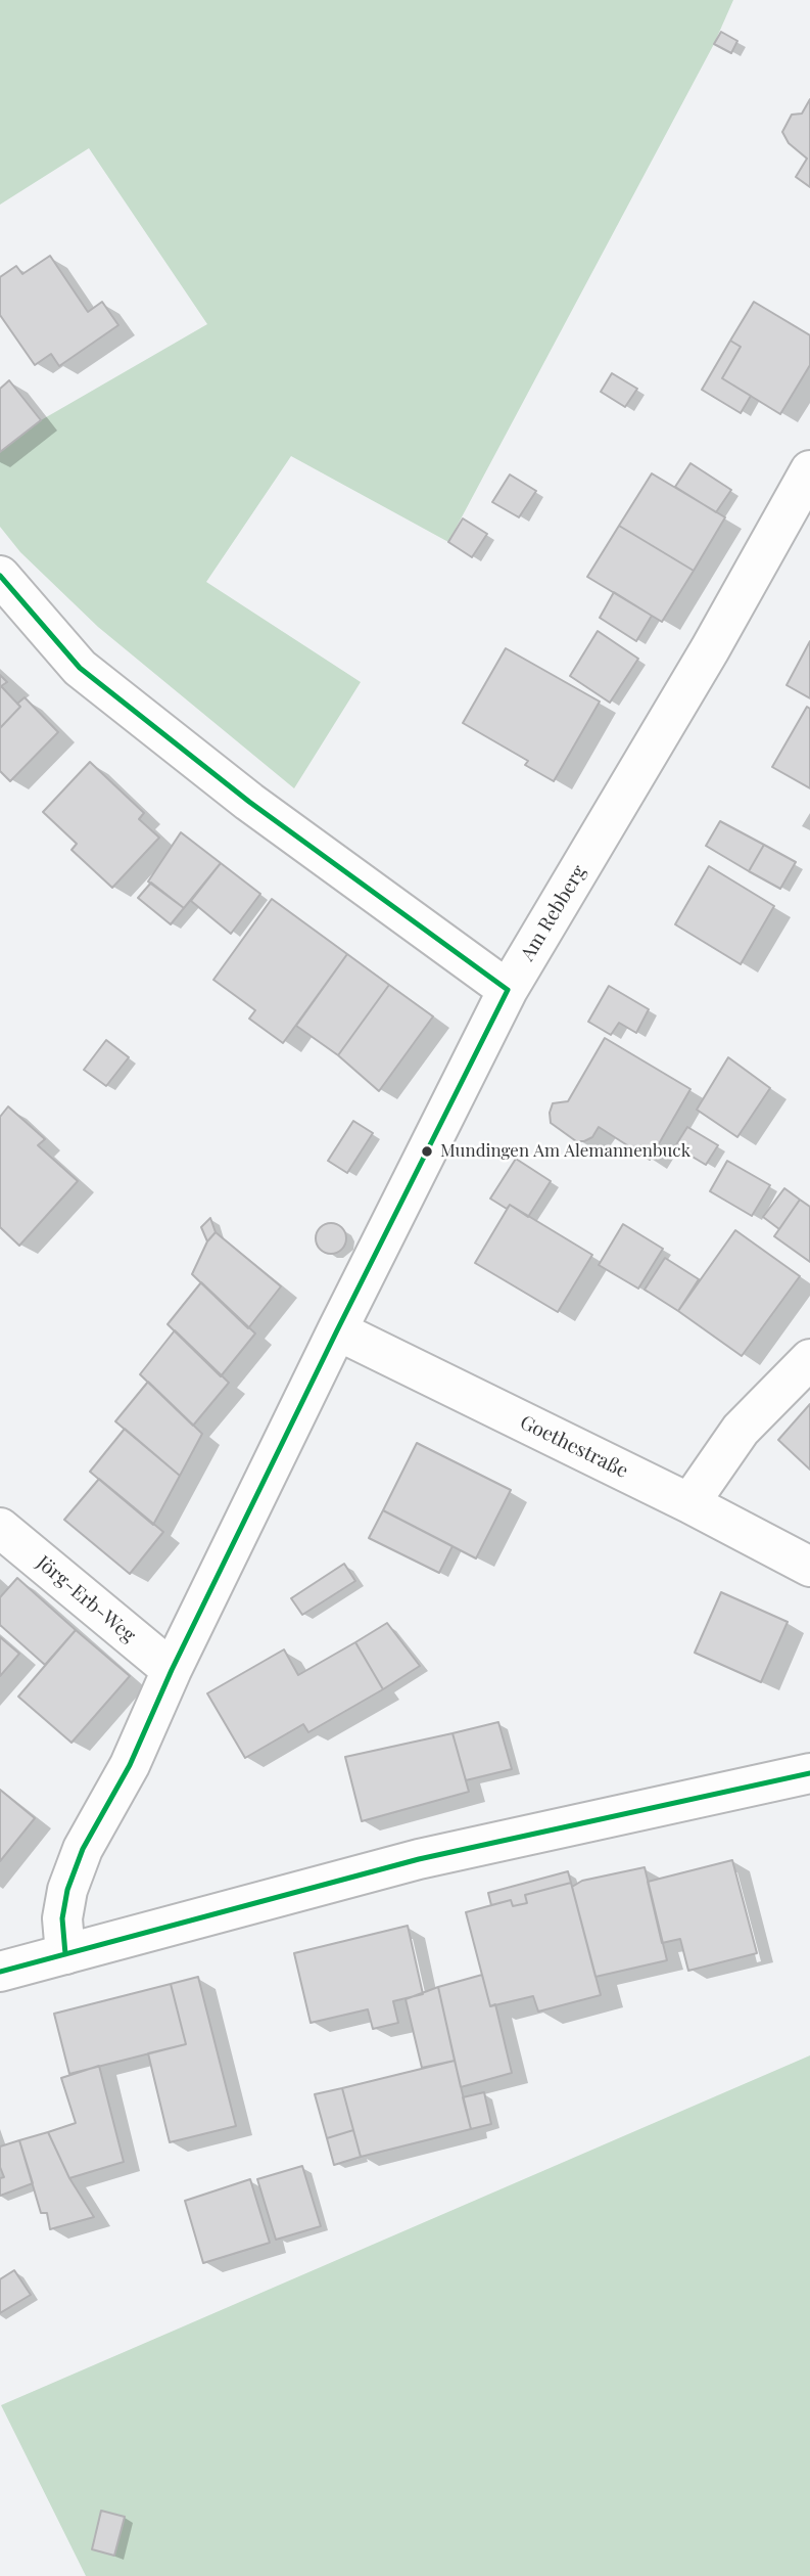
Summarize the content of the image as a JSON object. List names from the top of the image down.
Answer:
{
  "streets": {
    "street": ["Am Rebberg", "Goethestraße", "Jörg-Erb-Weg"]
  },
  "crossings": [
    ["Am Rebberg", "Goethestraße"],
    ["Am Rebberg", "Jörg-Erb-Weg"]
  ],
  "places": ["Mundingen Am Alemannenbuck"]
}
